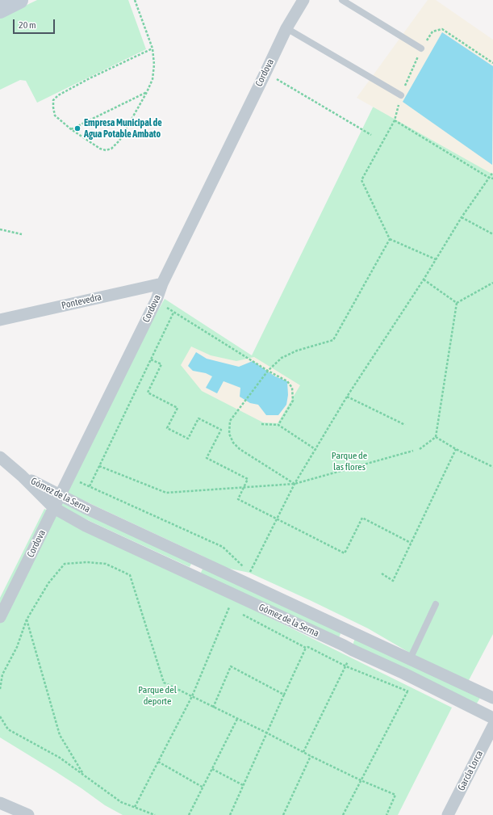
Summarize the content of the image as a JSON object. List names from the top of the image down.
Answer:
{
  "streets": {
    "street": [
      "Cordova",
      "Pontevedra",
      "Gómez de la Serna",
      "García Lorca"
    ]
  },
  "crossings": [
    ["Cordova", "Pontevedra"],
    ["Cordova", "Gómez de la Serna"]
  ],
  "parks": ["Parque de las flores", "Parque del deporte"],
  "places": ["Empresa Municipal de Agua Potable Ambato"],
  "scale_bar": "20 m"
}
